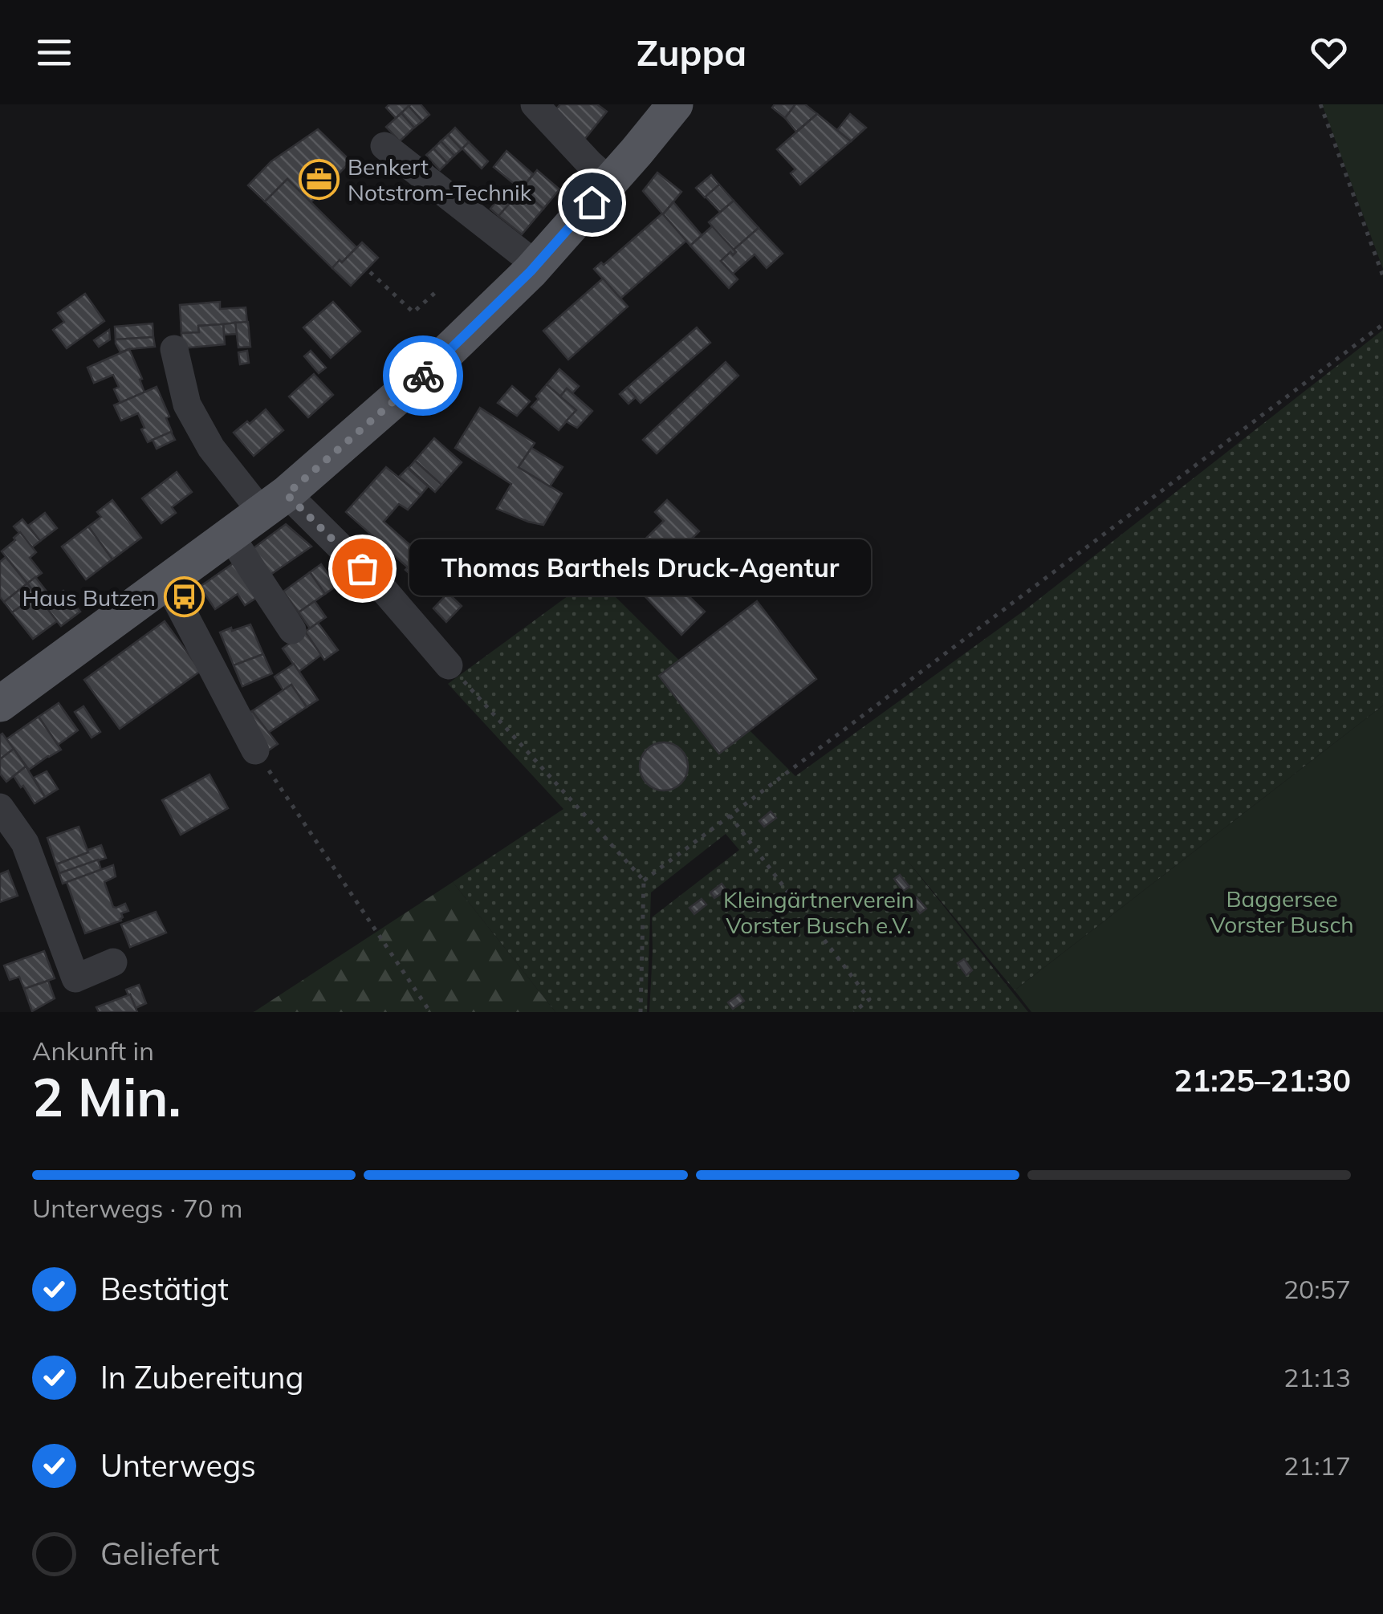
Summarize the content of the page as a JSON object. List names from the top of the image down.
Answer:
{
  "parks": ["Baggersee Vorster Busch", "Kleingärtnerverein Vorster Busch e.V."],
  "places": {
    "office": ["Benkert Notstrom-Technik"],
    "other": ["Thomas Barthels Druck-Agentur"],
    "bus stop": ["Haus Butzen"]
  },
  "page": {
    "header": "Zuppa",
    "bubble": "Thomas Barthels Druck-Agentur",
    "heading": ["2 Min.", "Ankunft in", "21:25–21:30"],
    "bar": "Unterwegs · 70 m",
    "list": [
      ["Bestätigt", "20:57"],
      ["In Zubereitung", "21:13"],
      ["Unterwegs", "21:17"],
      "Geliefert"
    ]
  }
}
